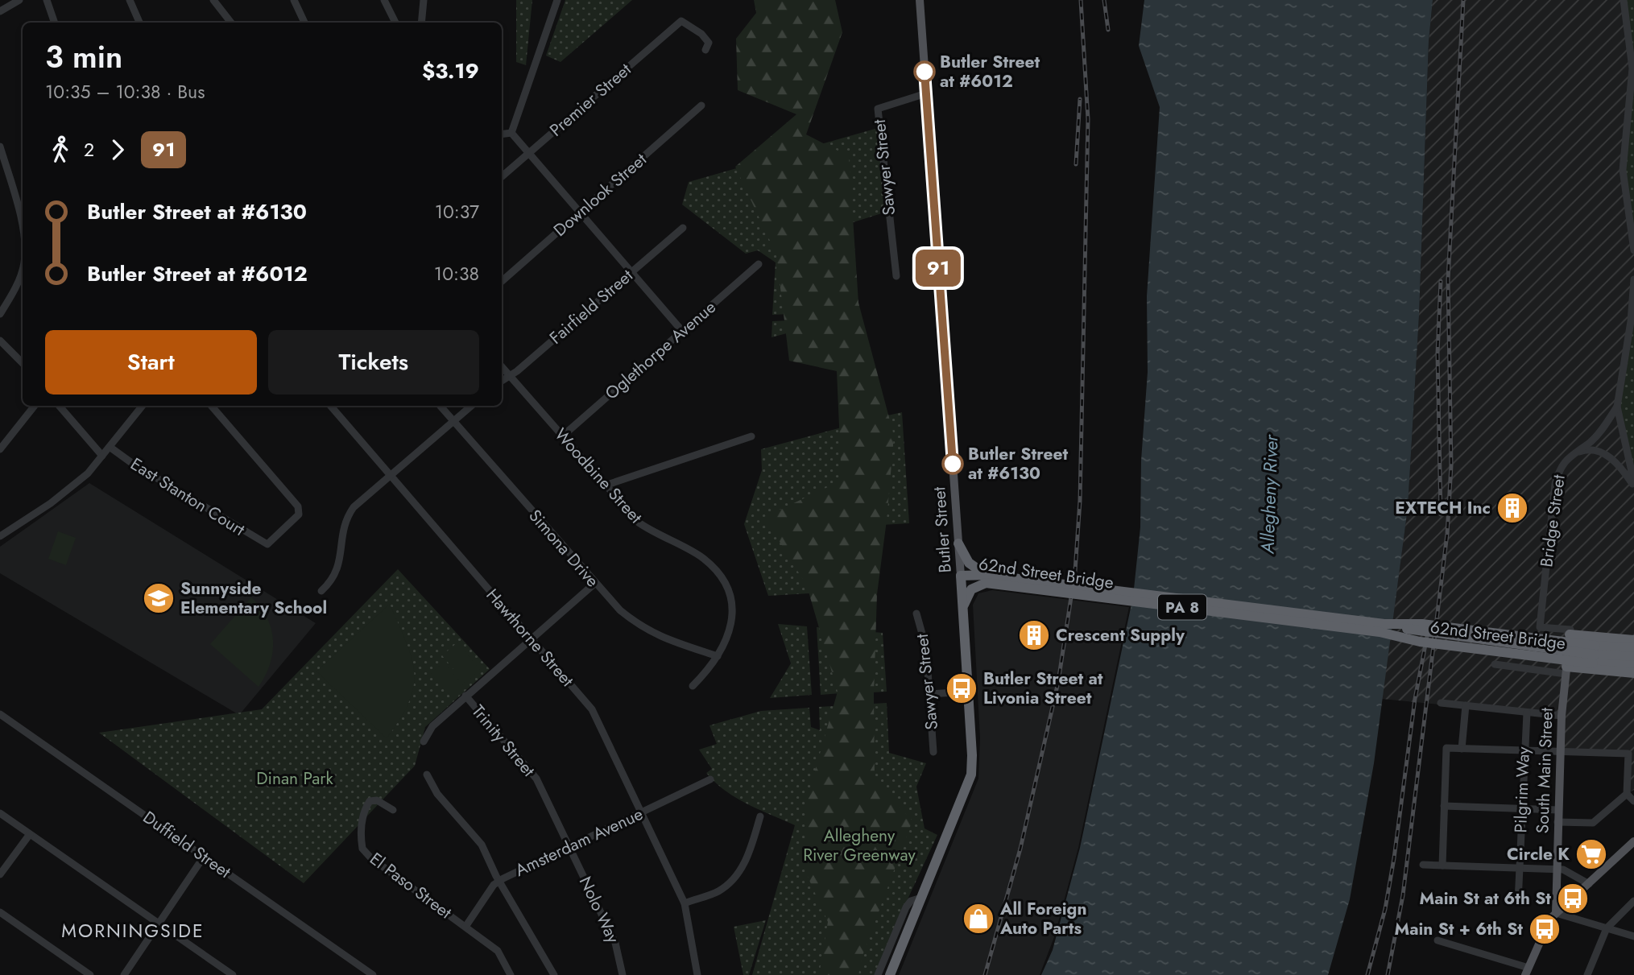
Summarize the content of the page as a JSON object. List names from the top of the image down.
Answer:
{
  "streets": {
    "highway": ["Butler Street", "62nd Street Bridge", "PA 8"],
    "main road": ["South Main Street"],
    "street": [
      "Premier Street",
      "Sawyer Street",
      "Downlook Street",
      "Fairfield Street",
      "Oglethorpe Avenue",
      "Woodbine Street",
      "East Stanton Court",
      "Bridge Street",
      "Simona Drive",
      "Hawthorne Street",
      "Trinity Street",
      "Pilgrim Way",
      "Amsterdam Avenue",
      "Duffield Street",
      "El Paso Street",
      "Nolo Way"
    ]
  },
  "crossings": [
    ["Sawyer Street", "Butler Street"],
    ["Fairfield Street", "Woodbine Street"],
    ["Oglethorpe Avenue", "Woodbine Street"],
    ["Woodbine Street", "Simona Drive"],
    ["Bridge Street", "South Main Street"],
    ["Butler Street", "62nd Street Bridge"],
    ["62nd Street Bridge", "PA 8"],
    ["Hawthorne Street", "Amsterdam Avenue"],
    ["Trinity Street", "Amsterdam Avenue"],
    ["Trinity Street", "Nolo Way"],
    ["Amsterdam Avenue", "El Paso Street"],
    ["Amsterdam Avenue", "Nolo Way"]
  ],
  "districts": ["MORNINGSIDE"],
  "water": ["Allegheny River"],
  "parks": ["Dinan Park", "Allegheny River Greenway"],
  "places": {
    "other": ["Butler Street at #6012", "Butler Street at #6130"],
    "building": ["EXTECH Inc", "Crescent Supply"],
    "school or university": ["Sunnyside Elementary School"],
    "bus stop": ["Butler Street at Livonia Street", "Main St at 6th St", "Main St + 6th St"],
    "supermarket": ["Circle K"],
    "shop": ["All Foreign Auto Parts"]
  },
  "lines": ["bus line 91"],
  "page": {
    "on_map": "91",
    "heading": ["3 min", "10:35 – 10:38 · Bus", "$3.19"],
    "legs": ["2", "91"],
    "list": [
      {
        "name": "Butler Street at #6130",
        "value": "10:37"
      },
      {
        "name": "Butler Street at #6012",
        "value": "10:38"
      }
    ],
    "buttons": ["Start", "Tickets"]
  }
}
